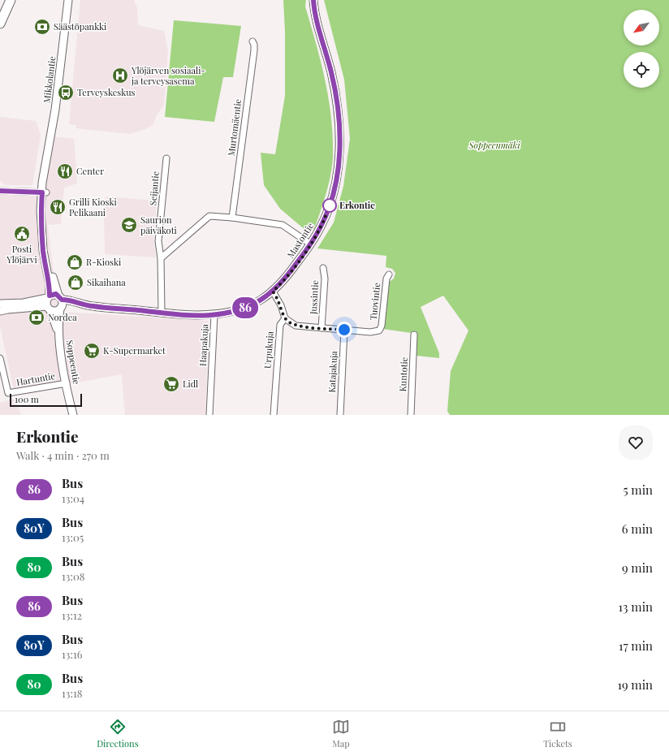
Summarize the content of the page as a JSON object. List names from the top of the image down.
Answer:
{
  "streets": {
    "main road": ["Mikkolantie", "Mastontie", "Soppeentie"],
    "street": [
      "Murtomäentie",
      "Seijantie",
      "Jussintie",
      "Tuovintie",
      "Haapakuja",
      "Urpukuja",
      "Katajakuja",
      "Kuntotie",
      "Hartuntie"
    ]
  },
  "crossings": [
    ["Mikkolantie", "Mastontie"],
    ["Mikkolantie", "Soppeentie"],
    ["Mastontie", "Haapakuja"],
    ["Mastontie", "Soppeentie"],
    ["Jussintie", "Tuovintie"],
    ["Tuovintie", "Urpukuja"],
    ["Tuovintie", "Katajakuja"],
    ["Soppeentie", "Hartuntie"]
  ],
  "parks": ["Soppeenmäki"],
  "places": {
    "bank": ["Säästöpankki", "Nordea"],
    "hospital": ["Ylöjärven sosiaali- ja terveysasema"],
    "bus stop": ["Terveyskeskus"],
    "restaurant": ["Center", "Grilli Kioski Pelikaani"],
    "other": ["Erkontie"],
    "school or university": ["Saurion päiväkoti"],
    "public building": ["Posti Ylöjärvi"],
    "shop": ["R-Kioski", "Sikaihana"],
    "supermarket": ["K-Supermarket", "Lidl"]
  },
  "lines": ["bus line 86"],
  "scale_bar": "100 m",
  "north": "bottom left",
  "page": {
    "on_map": "86",
    "scale": "100 m",
    "heading": ["Erkontie", "Walk · 4 min · 270 m"],
    "list": [
      {
        "mark": "86",
        "name": "Bus",
        "note": "13:04",
        "value": "5 min"
      },
      {
        "mark": "80Y",
        "name": "Bus",
        "note": "13:05",
        "value": "6 min"
      },
      {
        "mark": "80",
        "name": "Bus",
        "note": "13:08",
        "value": "9 min"
      },
      {
        "mark": "86",
        "name": "Bus",
        "note": "13:12",
        "value": "13 min"
      },
      {
        "mark": "80Y",
        "name": "Bus",
        "note": "13:16",
        "value": "17 min"
      },
      {
        "mark": "80",
        "name": "Bus",
        "note": "13:18",
        "value": "19 min"
      }
    ],
    "tabs": ["Directions", "Map", "Tickets"]
  }
}
